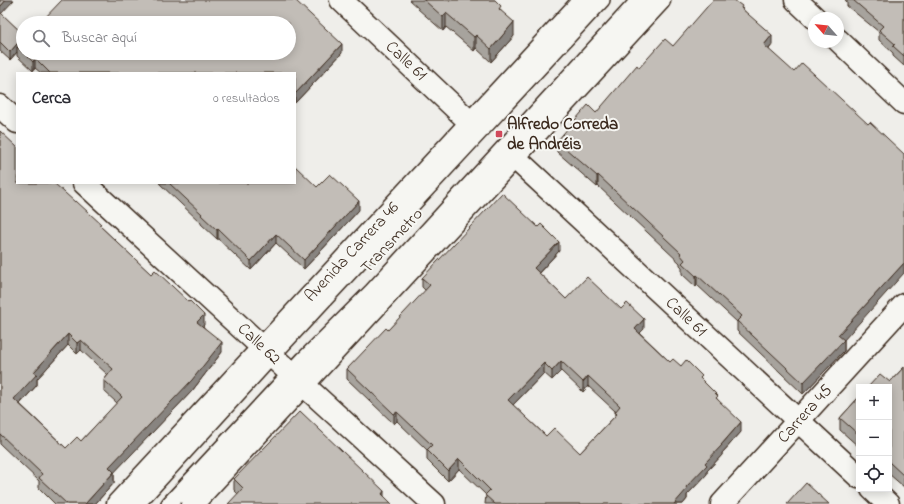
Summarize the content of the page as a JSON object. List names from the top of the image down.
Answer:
{
  "streets": {
    "street": [
      "Calle 61",
      "Avenida Carrera 46",
      "Calle 62",
      "Carrera 45"
    ],
    "lane": ["Transmetro"]
  },
  "crossings": [
    ["Calle 61", "Avenida Carrera 46"],
    ["Calle 61", "Carrera 45"],
    ["Transmetro", "Avenida Carrera 46"],
    ["Transmetro", "Calle 62"],
    ["Avenida Carrera 46", "Calle 62"]
  ],
  "places": {
    "transit": ["Alfredo Correda de Andréis"]
  },
  "north": "top left",
  "page": {
    "search": "Buscar aquí",
    "heading": ["Cerca", "0 resultados"],
    "map_buttons": ["+", "−"]
  }
}
